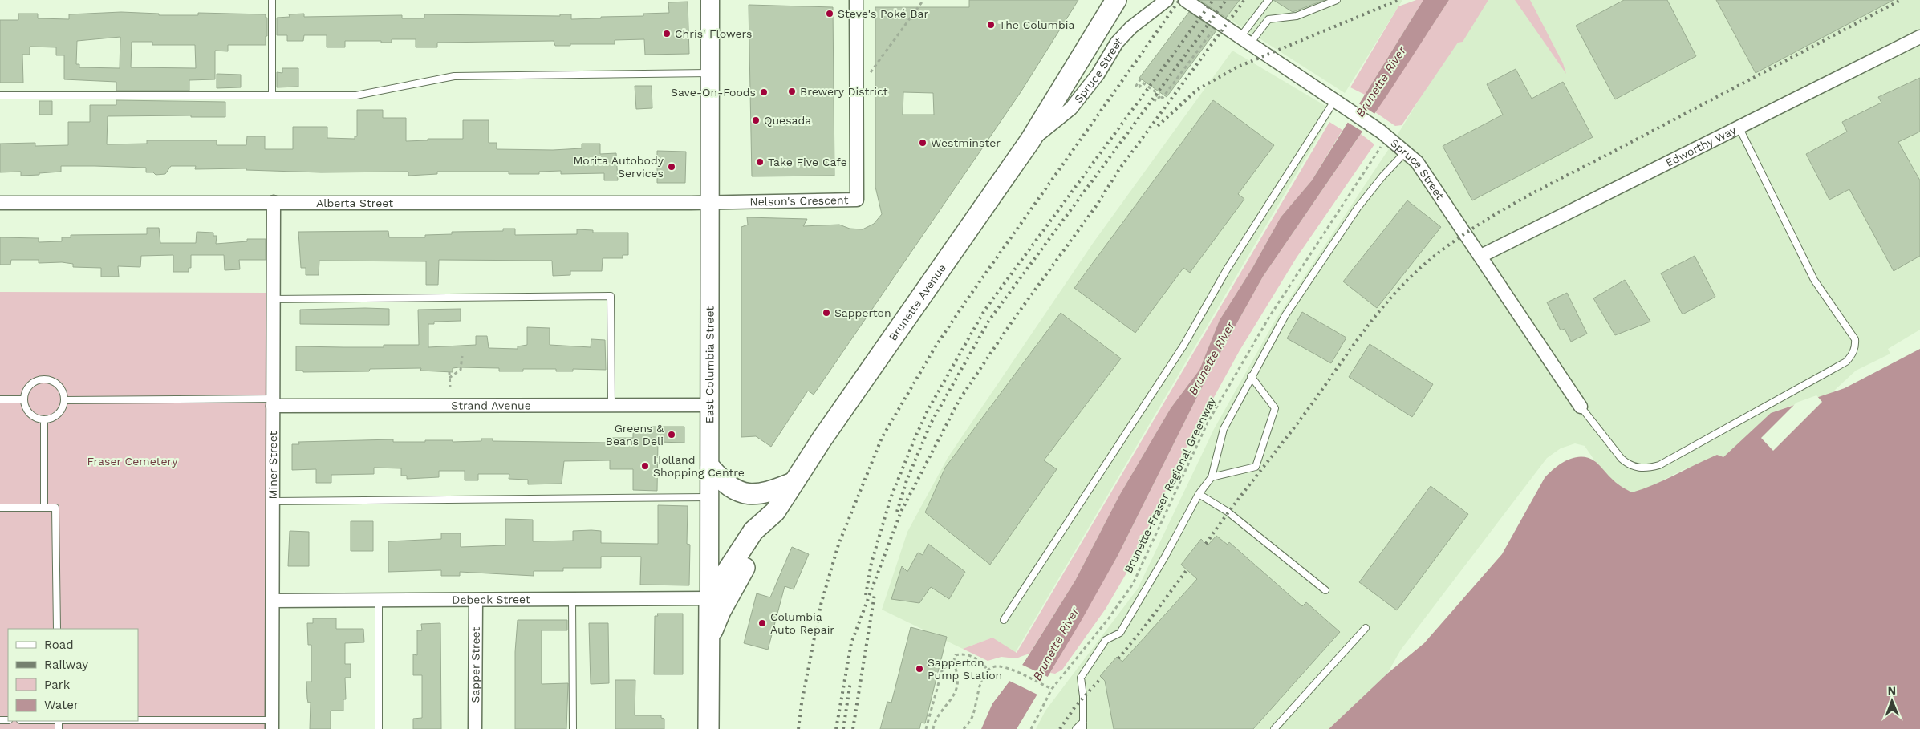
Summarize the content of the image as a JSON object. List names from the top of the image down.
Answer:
{
  "streets": {
    "main road": ["Brunette Avenue", "East Columbia Street"],
    "street": [
      "Spruce Street",
      "Edworthy Way",
      "Nelson's Crescent",
      "Alberta Street",
      "Strand Avenue",
      "Miner Street",
      "Debeck Street",
      "Sapper Street"
    ],
    "path": ["Brunette-Fraser Regional Greenway"]
  },
  "crossings": [
    ["Spruce Street", "Edworthy Way"],
    ["Spruce Street", "Brunette Avenue"],
    ["Spruce Street", "Brunette-Fraser Regional Greenway"],
    ["Nelson's Crescent", "Alberta Street"],
    ["Nelson's Crescent", "East Columbia Street"],
    ["Alberta Street", "East Columbia Street"],
    ["Alberta Street", "Miner Street"],
    ["Brunette Avenue", "East Columbia Street"],
    ["Brunette Avenue", "Debeck Street"],
    ["East Columbia Street", "Strand Avenue"],
    ["East Columbia Street", "Debeck Street"],
    ["Strand Avenue", "Miner Street"],
    ["Miner Street", "Debeck Street"],
    ["Debeck Street", "Sapper Street"]
  ],
  "water": ["Brunette River"],
  "parks": ["Fraser Cemetery"],
  "places": [
    "Steve's Poké Bar",
    "The Columbia",
    "Chris' Flowers",
    "Brewery District",
    "Save-On-Foods",
    "Quesada",
    "Westminster",
    "Take Five Cafe",
    "Morita Autobody Services",
    "Sapperton",
    "Greens & Beans Deli",
    "Holland Shopping Centre",
    "Columbia Auto Repair",
    "Sapperton Pump Station"
  ],
  "legend": [
    "Road",
    "Railway",
    "Park",
    "Water"
  ],
  "north": "top"
}
